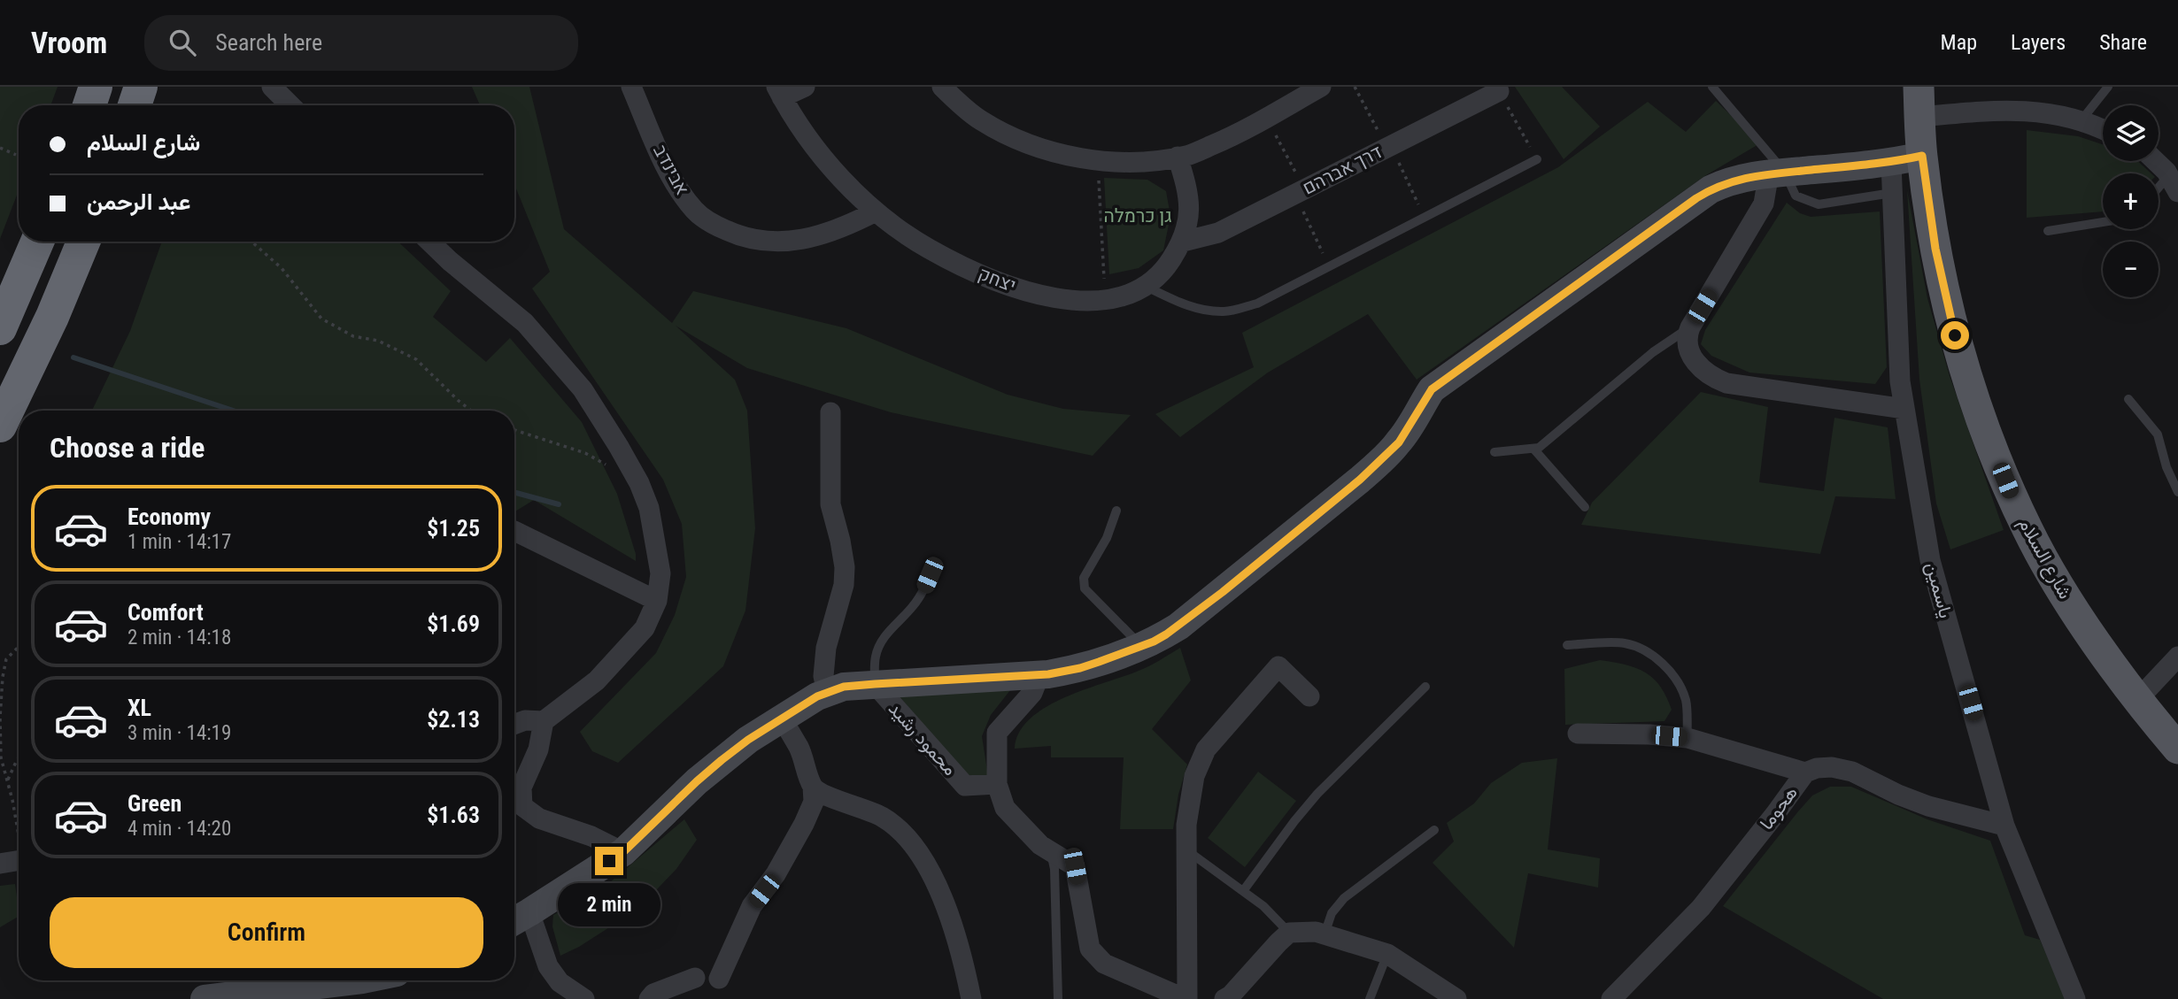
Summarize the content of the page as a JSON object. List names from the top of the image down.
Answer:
{
  "streets": {
    "main road": ["شارع السلام"],
    "street": [
      "אבינדב",
      "דרך אברהם",
      "יצחק",
      "ياسمين",
      "محمود رشيد",
      "هحوما"
    ]
  },
  "crossings": [
    ["אבינדב", "יצחק"],
    ["דרך אברהם", "יצחק"],
    ["ياسمين", "هحوما"]
  ],
  "parks": ["גן כרמלה"],
  "page": {
    "header": "Vroom",
    "search": "Search here",
    "nav": ["Map", "Layers", "Share"],
    "map_buttons": ["+", "−"],
    "banner": ["شارع السلام", "عبد الرحمن"],
    "heading": "Choose a ride",
    "list": [
      {
        "name": "Economy",
        "note": "1 min · 14:17",
        "value": "$1.25"
      },
      {
        "name": "Comfort",
        "note": "2 min · 14:18",
        "value": "$1.69"
      },
      {
        "name": "XL",
        "note": "3 min · 14:19",
        "value": "$2.13"
      },
      {
        "name": "Green",
        "note": "4 min · 14:20",
        "value": "$1.63"
      }
    ],
    "bubble": "2 min",
    "buttons": "Confirm"
  }
}
